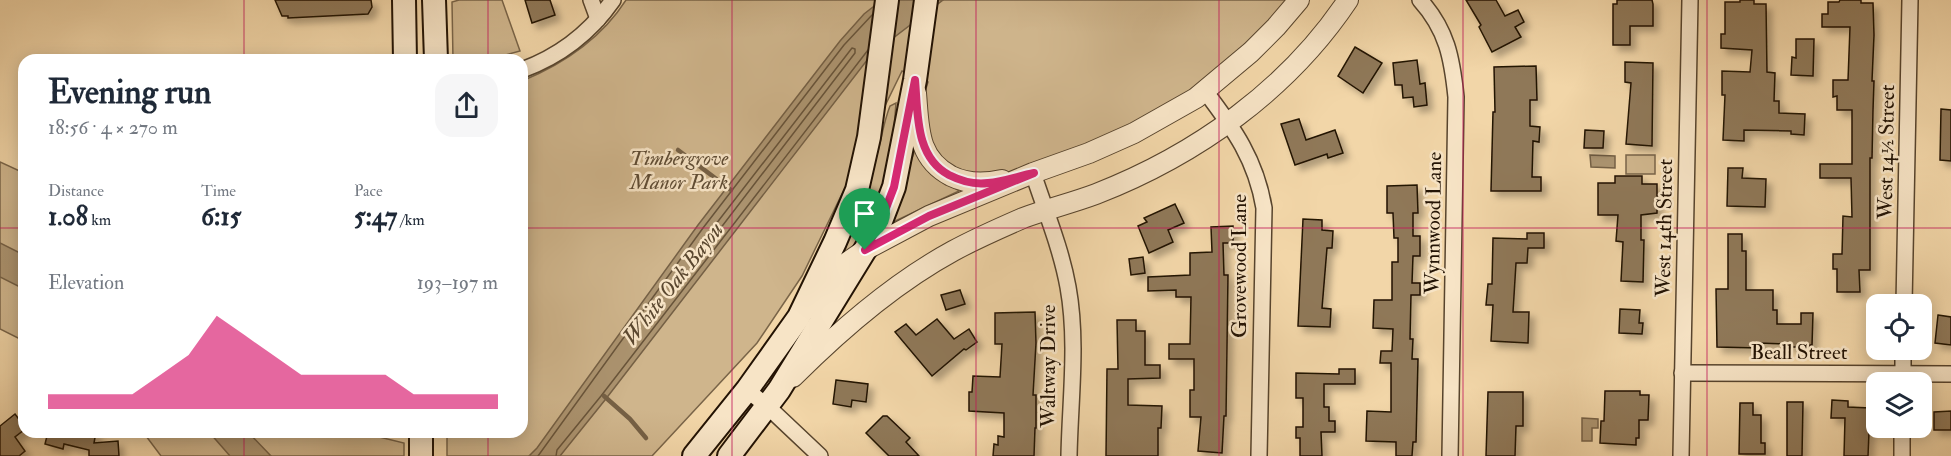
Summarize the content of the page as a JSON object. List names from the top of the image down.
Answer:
{
  "streets": {
    "street": [
      "West 14½ Street",
      "Wynnwood Lane",
      "West 14th Street",
      "Grovewood Lane",
      "Beall Street",
      "Waltway Drive"
    ]
  },
  "crossings": [
    ["West 14th Street", "Beall Street"]
  ],
  "water": ["White Oak Bayou"],
  "parks": ["Timbergrove Manor Park"],
  "page": {
    "heading": ["Evening run", "18:56 · 4 × 270 m"],
    "stats": [
      ["Distance", "1.08 km"],
      ["Time", "6:15"],
      ["Pace", "5:47 /km"]
    ],
    "chart": ["Elevation", "193–197 m"]
  }
}
